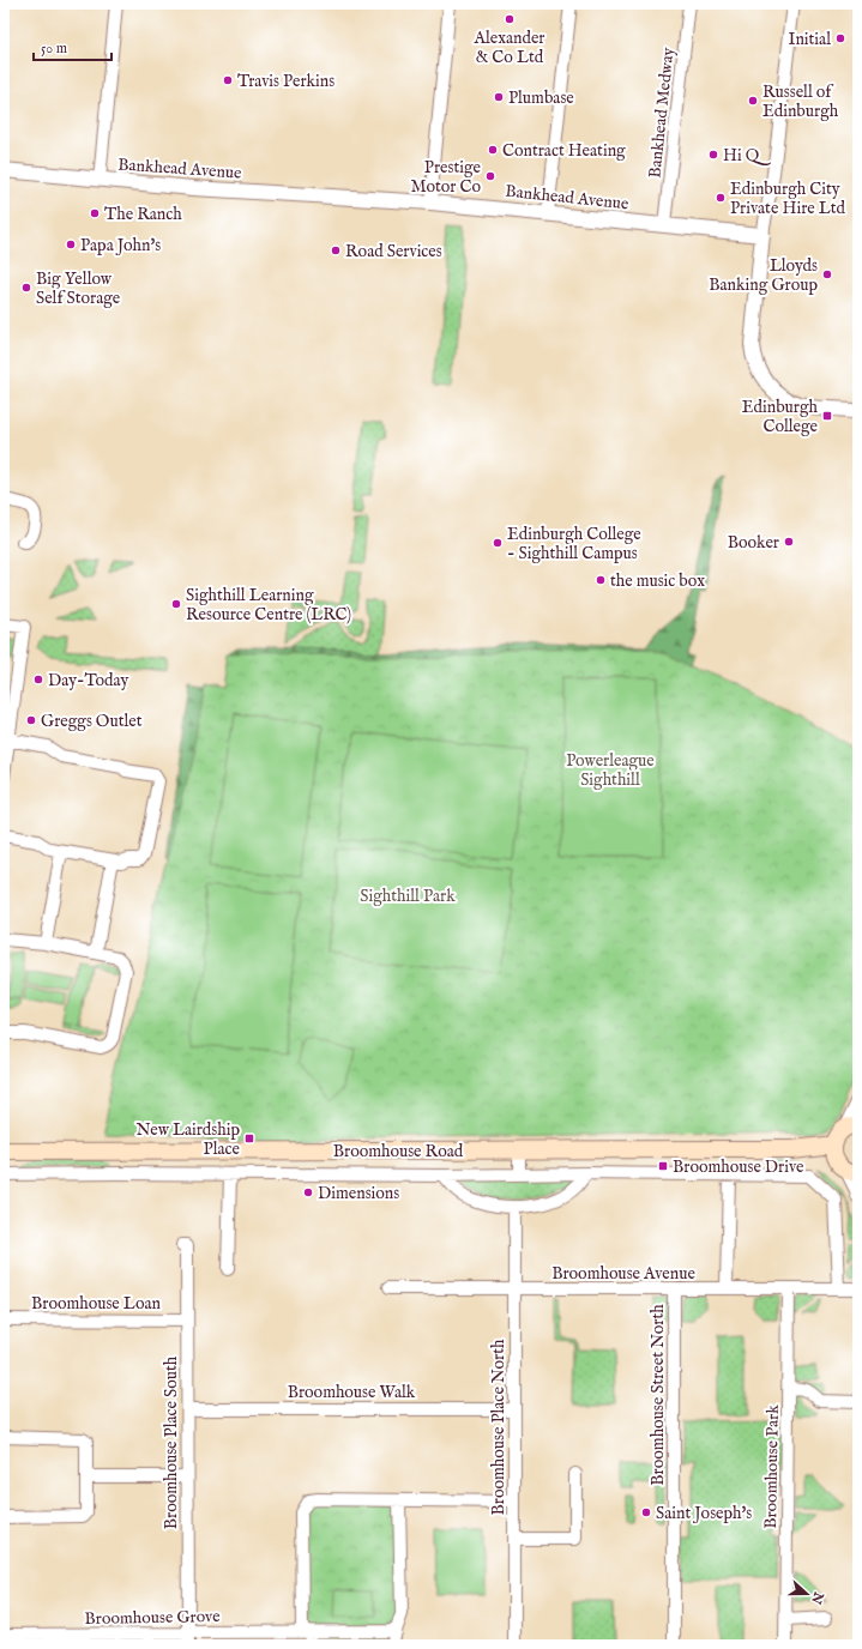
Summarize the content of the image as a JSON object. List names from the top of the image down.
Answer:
{
  "streets": {
    "main road": ["Broomhouse Road"],
    "street": [
      "Bankhead Medway",
      "Bankhead Avenue",
      "Broomhouse Avenue",
      "Broomhouse Loan",
      "Broomhouse Walk",
      "Broomhouse Street North",
      "Broomhouse Place North",
      "Broomhouse Place South",
      "Broomhouse Park",
      "Broomhouse Grove"
    ]
  },
  "crossings": [
    ["Bankhead Medway", "Bankhead Avenue"],
    ["Broomhouse Road", "Broomhouse Avenue"],
    ["Broomhouse Road", "Broomhouse Place North"],
    ["Broomhouse Avenue", "Broomhouse Street North"],
    ["Broomhouse Avenue", "Broomhouse Place North"],
    ["Broomhouse Avenue", "Broomhouse Park"],
    ["Broomhouse Loan", "Broomhouse Place South"],
    ["Broomhouse Walk", "Broomhouse Place North"],
    ["Broomhouse Walk", "Broomhouse Place South"],
    ["Broomhouse Place South", "Broomhouse Grove"]
  ],
  "parks": ["Powerleague Sighthill", "Sighthill Park"],
  "places": {
    "other": [
      "Alexander & Co Ltd",
      "Initial",
      "Travis Perkins",
      "Plumbase",
      "Russell of Edinburgh",
      "Contract Heating",
      "Hi Q",
      "Prestige Motor Co",
      "Edinburgh City Private Hire Ltd",
      "The Ranch",
      "Papa John's",
      "Road Services",
      "Lloyds Banking Group",
      "Big Yellow Self Storage",
      "Booker",
      "Edinburgh College - Sighthill Campus",
      "the music box",
      "Sighthill Learning Resource Centre (LRC)",
      "Day-Today",
      "Greggs Outlet",
      "Dimensions",
      "Saint Joseph's"
    ],
    "transit": ["Edinburgh College", "New Lairdship Place", "Broomhouse Drive"]
  },
  "scale_bar": "50 m",
  "north": "right"
}
